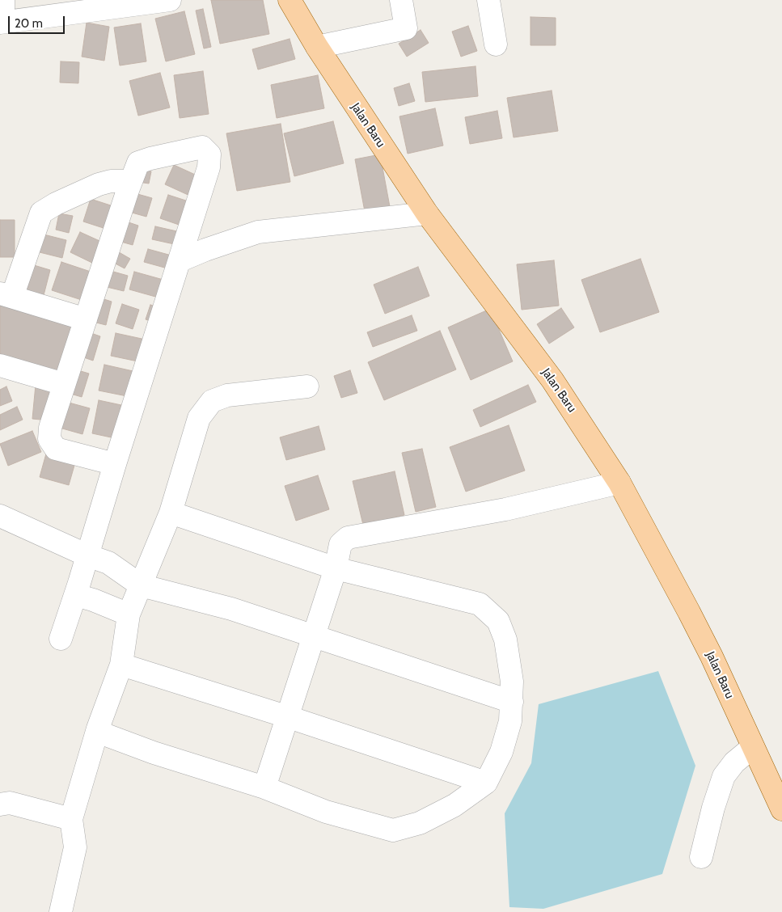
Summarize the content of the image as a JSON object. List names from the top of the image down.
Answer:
{
  "streets": {
    "main road": ["Jalan Baru"]
  },
  "scale_bar": "20 m"
}
